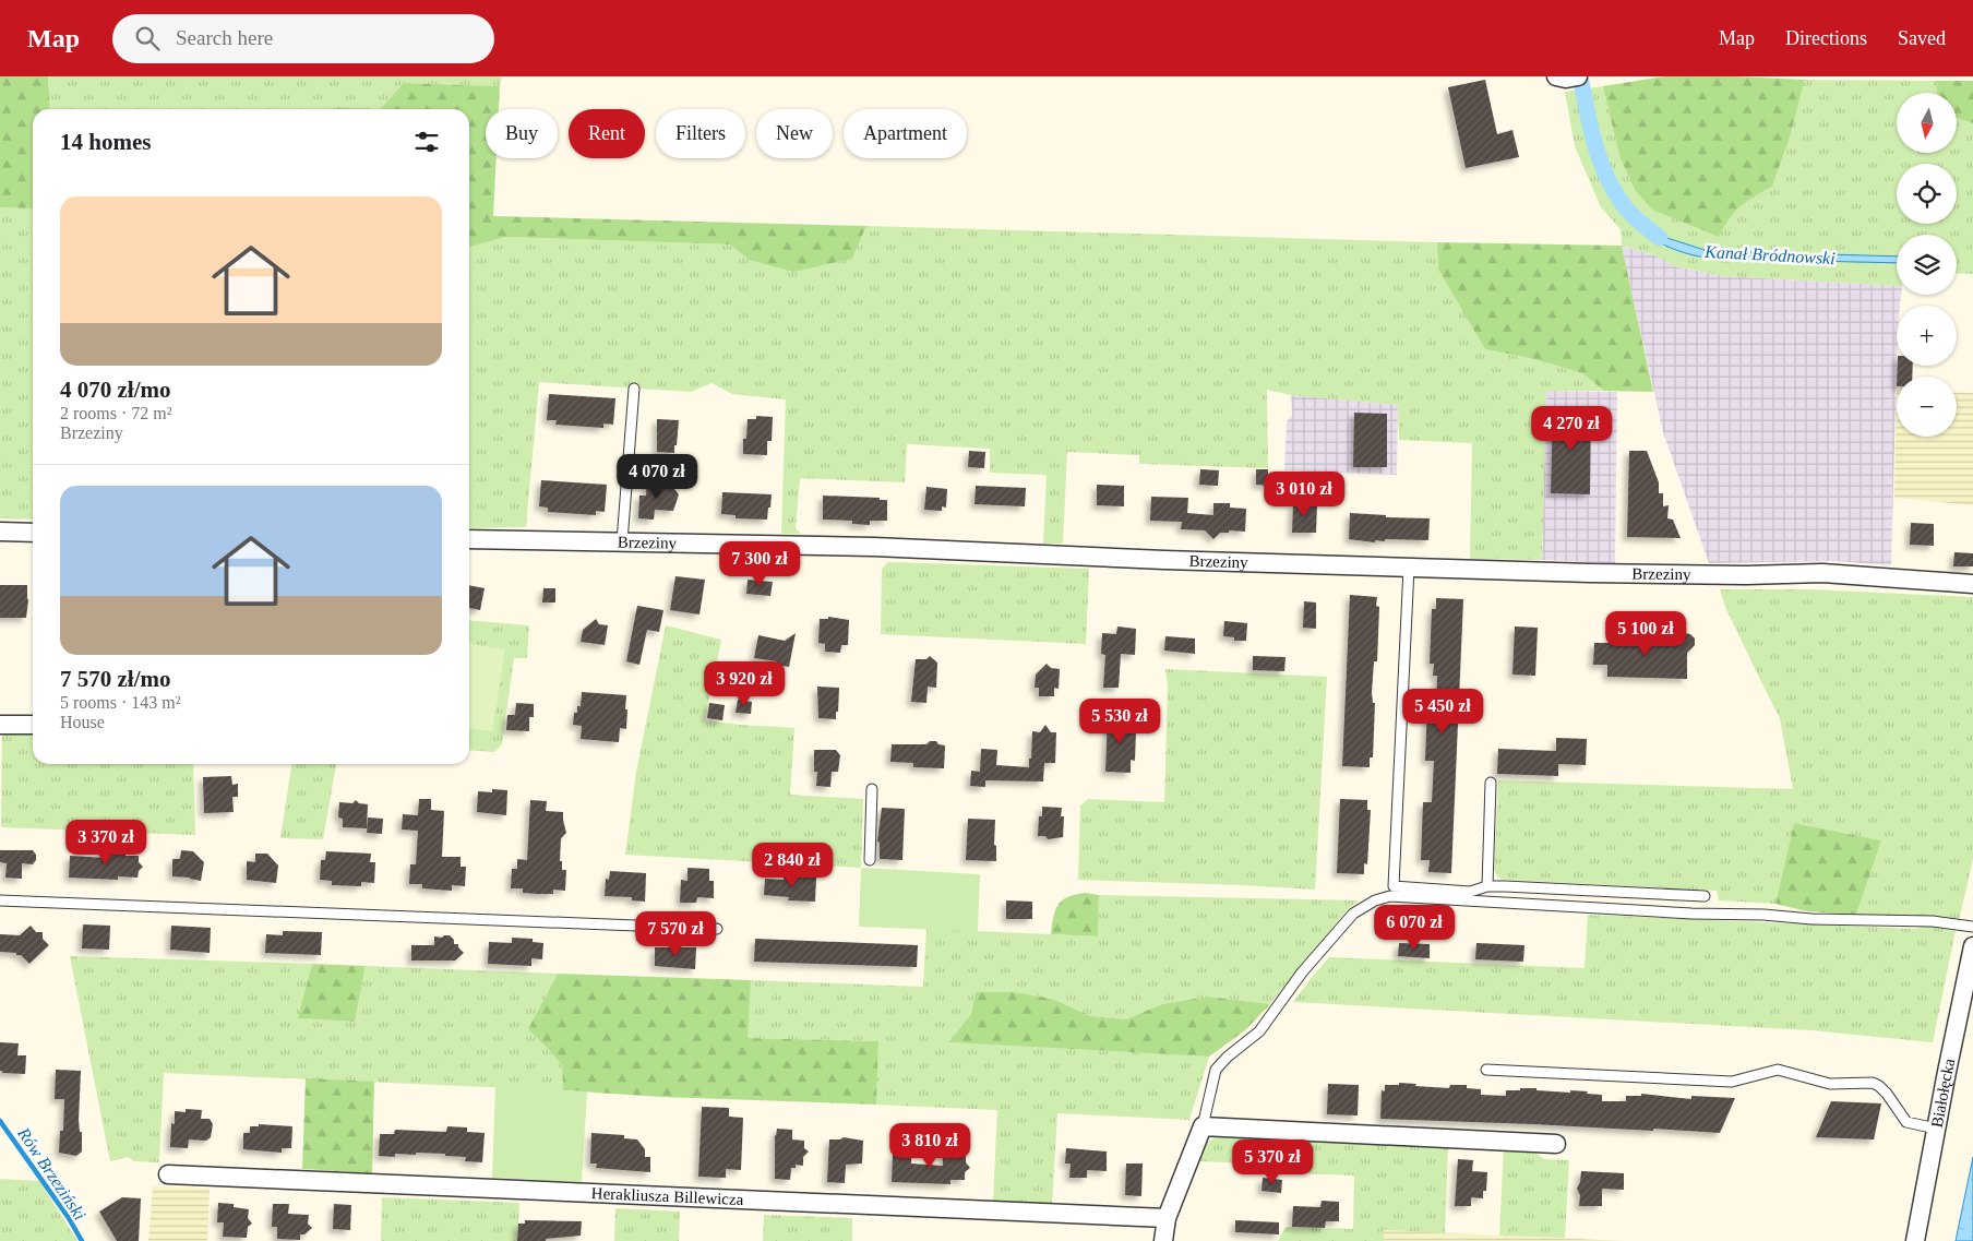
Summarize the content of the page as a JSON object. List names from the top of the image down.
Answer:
{
  "streets": {
    "street": ["Brzeziny", "Białołęcka", "Herakliusza Billewicza"]
  },
  "water": ["Kanał Bródnowski", "Rów Brzeziński"],
  "north": "bottom",
  "page": {
    "header": "Map",
    "search": "Search here",
    "nav": ["Map", "Directions", "Saved"],
    "map_buttons": ["+", "−"],
    "chip": [
      "Buy",
      "Rent",
      "Filters",
      "New",
      "Apartment"
    ],
    "heading": "14 homes",
    "list": [
      {
        "name": "4 070 zł/mo",
        "note": "2 rooms · 72 m² · Brzeziny"
      },
      {
        "name": "7 570 zł/mo",
        "note": "5 rooms · 143 m² · House"
      }
    ],
    "price": [
      "4 270 zł",
      "4 070 zł",
      "3 010 zł",
      "7 300 zł",
      "5 100 zł",
      "3 920 zł",
      "5 450 zł",
      "5 530 zł",
      "3 370 zł",
      "2 840 zł",
      "6 070 zł",
      "7 570 zł",
      "3 810 zł",
      "5 370 zł"
    ]
  }
}
